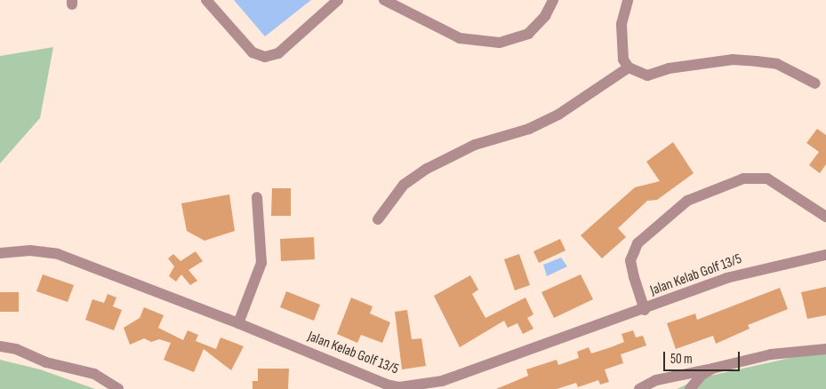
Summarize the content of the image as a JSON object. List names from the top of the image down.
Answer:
{
  "streets": {
    "street": ["Jalan Kelab Golf 13/5"]
  },
  "scale_bar": "50 m"
}
